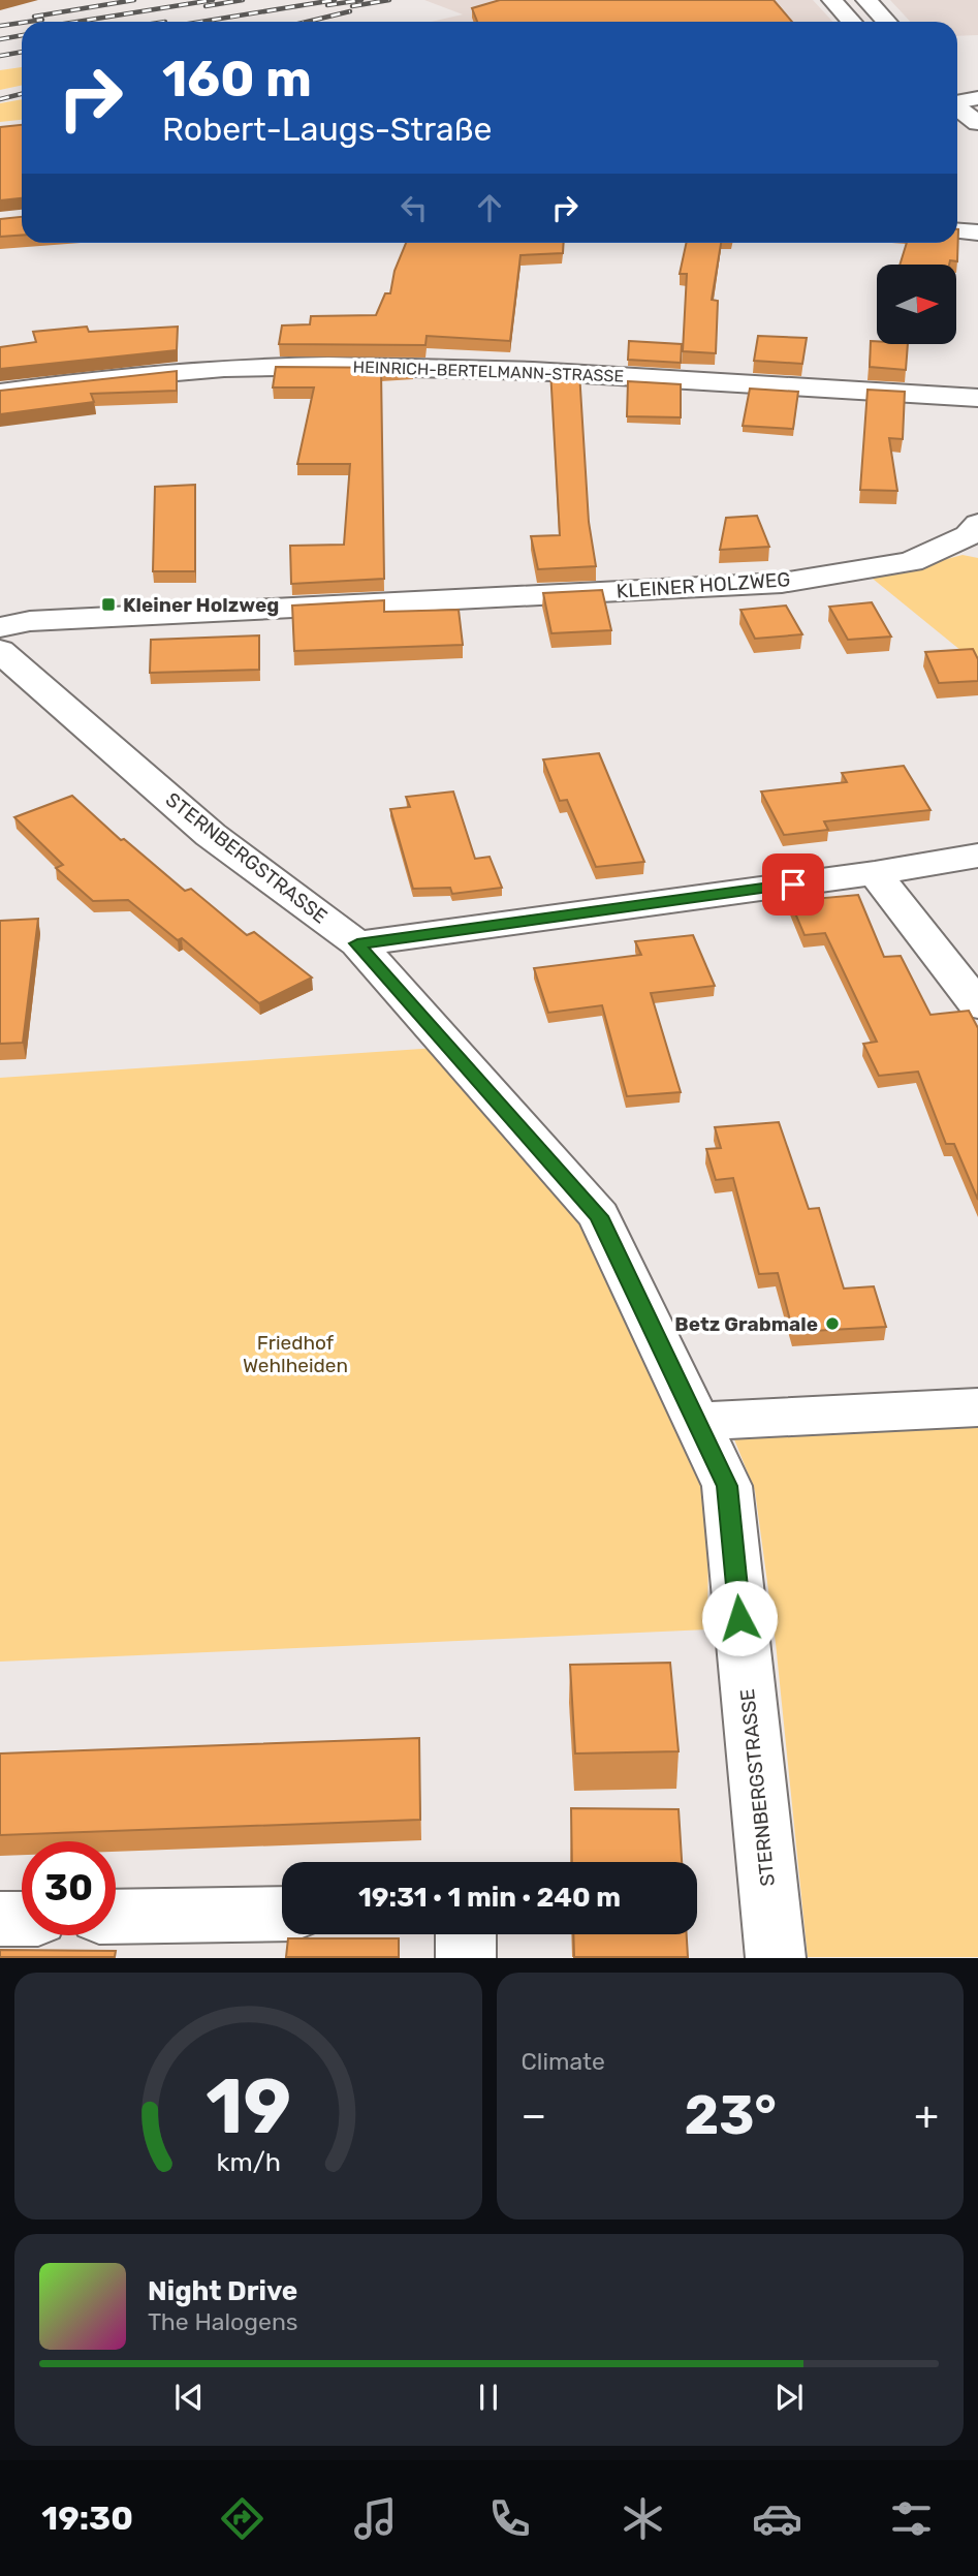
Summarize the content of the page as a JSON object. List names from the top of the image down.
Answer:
{
  "streets": {
    "street": ["HEINRICH-BERTELMANN-STRASSE", "KLEINER HOLZWEG", "STERNBERGSTRASSE"]
  },
  "parks": ["Friedhof Wehlheiden"],
  "places": {
    "transit": ["Kleiner Holzweg"],
    "other": ["Betz Grabmale"]
  },
  "north": "right",
  "page": {
    "turn": ["160 m", "Robert-Laugs-Straße"],
    "limit": "30",
    "trip": "19:31 · 1 min · 240 m",
    "tile": "Climate",
    "heat": ["−", "23°", "+"],
    "song": ["Night Drive", "The Halogens"],
    "tabs": "19:30",
    "gauge": ["19", "km/h"]
  }
}
